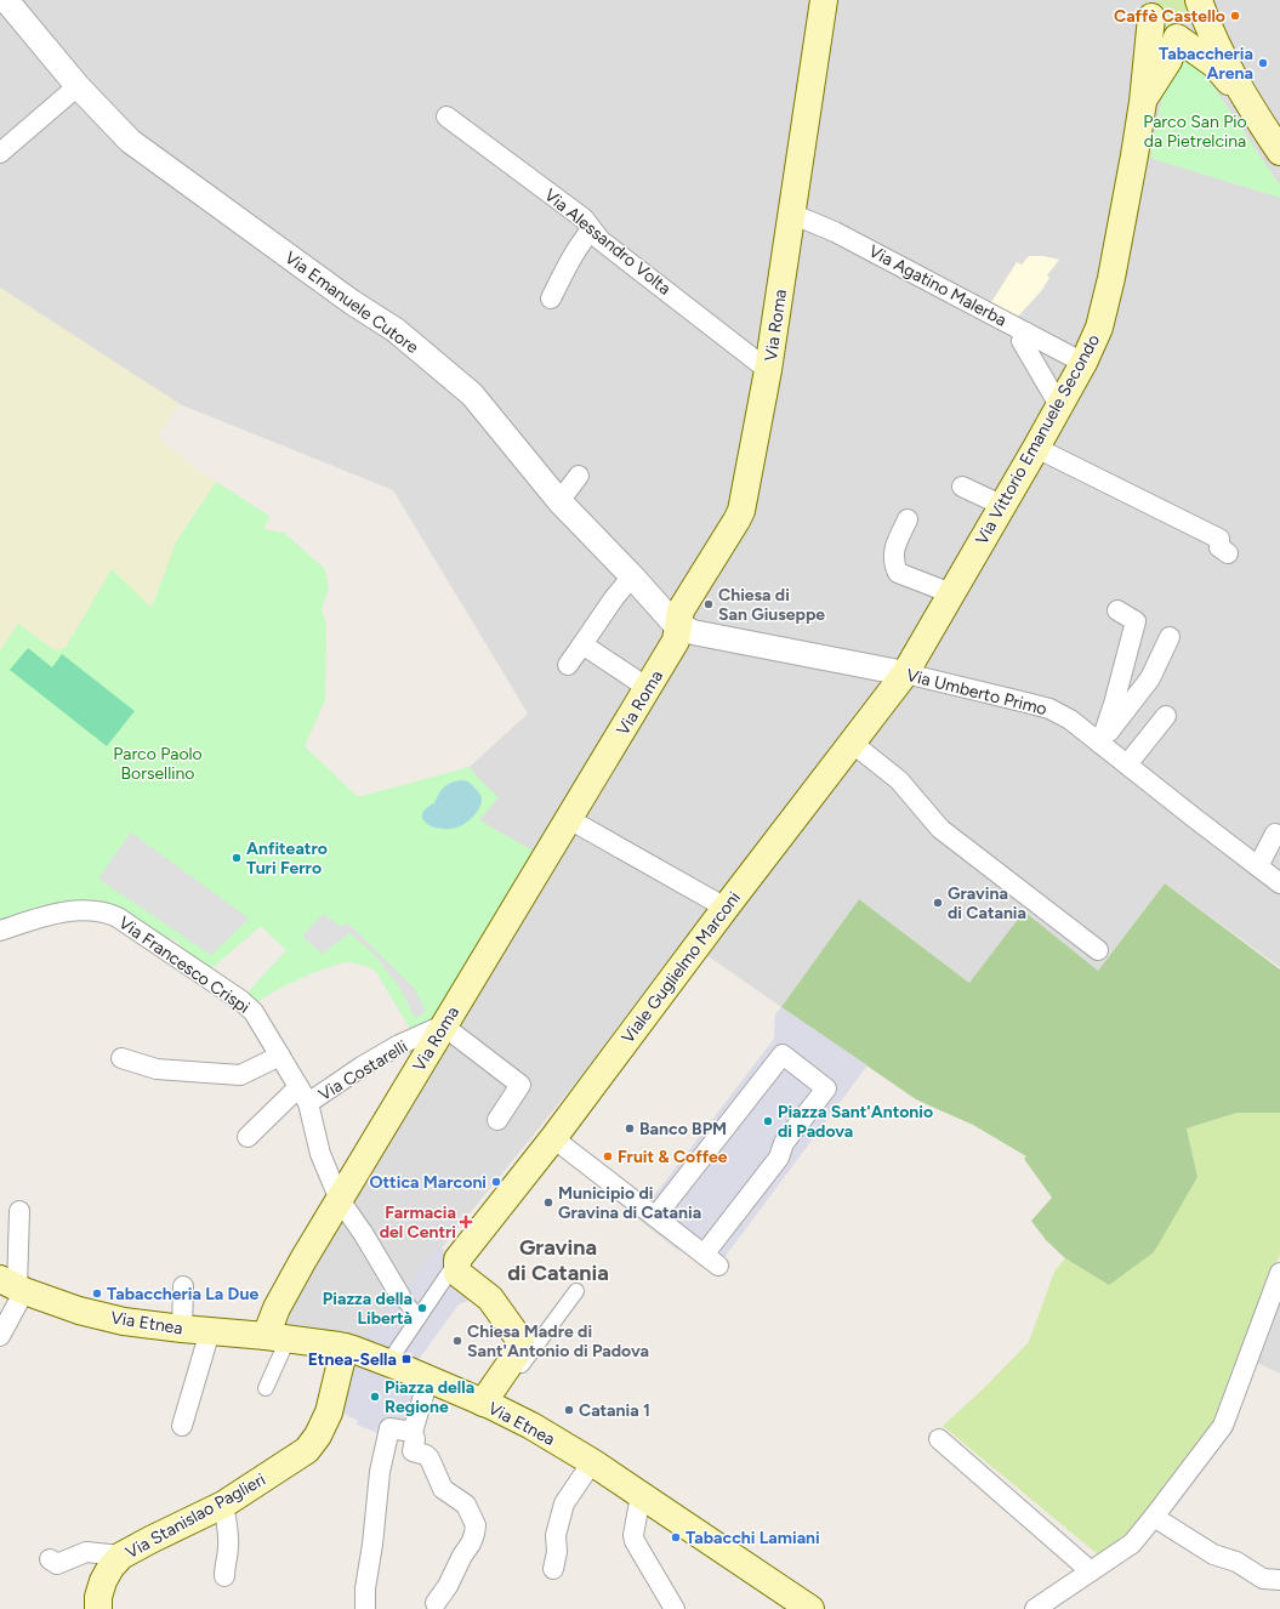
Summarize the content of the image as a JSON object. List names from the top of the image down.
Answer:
{
  "streets": {
    "main road": [
      "Via Roma",
      "Via Vittorio Emanuele Secondo",
      "Viale Guglielmo Marconi",
      "Via Etnea",
      "Via Stanislao Paglieri"
    ],
    "street": [
      "Via Alessandro Volta",
      "Via Agatino Malerba",
      "Via Emanuele Cutore",
      "Via Umberto Primo",
      "Via Francesco Crispi",
      "Via Costarelli"
    ]
  },
  "crossings": [
    ["Via Alessandro Volta", "Via Roma"],
    ["Via Agatino Malerba", "Via Roma"],
    ["Via Agatino Malerba", "Via Vittorio Emanuele Secondo"],
    ["Via Emanuele Cutore", "Via Roma"],
    ["Via Emanuele Cutore", "Via Umberto Primo"],
    ["Via Roma", "Via Umberto Primo"],
    ["Via Roma", "Via Francesco Crispi"],
    ["Via Roma", "Via Costarelli"],
    ["Via Roma", "Via Etnea"],
    ["Via Vittorio Emanuele Secondo", "Via Umberto Primo"],
    ["Via Vittorio Emanuele Secondo", "Viale Guglielmo Marconi"],
    ["Via Umberto Primo", "Viale Guglielmo Marconi"],
    ["Via Francesco Crispi", "Via Costarelli"],
    ["Via Etnea", "Via Stanislao Paglieri"]
  ],
  "districts": ["Gravina di Catania"],
  "parks": ["Parco San Pio da Pietrelcina", "Parco Paolo Borsellino"],
  "places": {
    "other": [
      "Caffè Castello",
      "Tabaccheria Arena",
      "Chiesa di San Giuseppe",
      "Anfiteatro Turi Ferro",
      "Gravina di Catania",
      "Piazza Sant'Antonio di Padova",
      "Banco BPM",
      "Fruit & Coffee",
      "Ottica Marconi",
      "Municipio di Gravina di Catania",
      "Tabaccheria La Due",
      "Piazza della Libertà",
      "Chiesa Madre di Sant'Antonio di Padova",
      "Piazza della Regione",
      "Catania 1",
      "Tabacchi Lamiani"
    ],
    "health": ["Farmacia del Centri"],
    "transit": ["Etnea-Sella"]
  }
}
